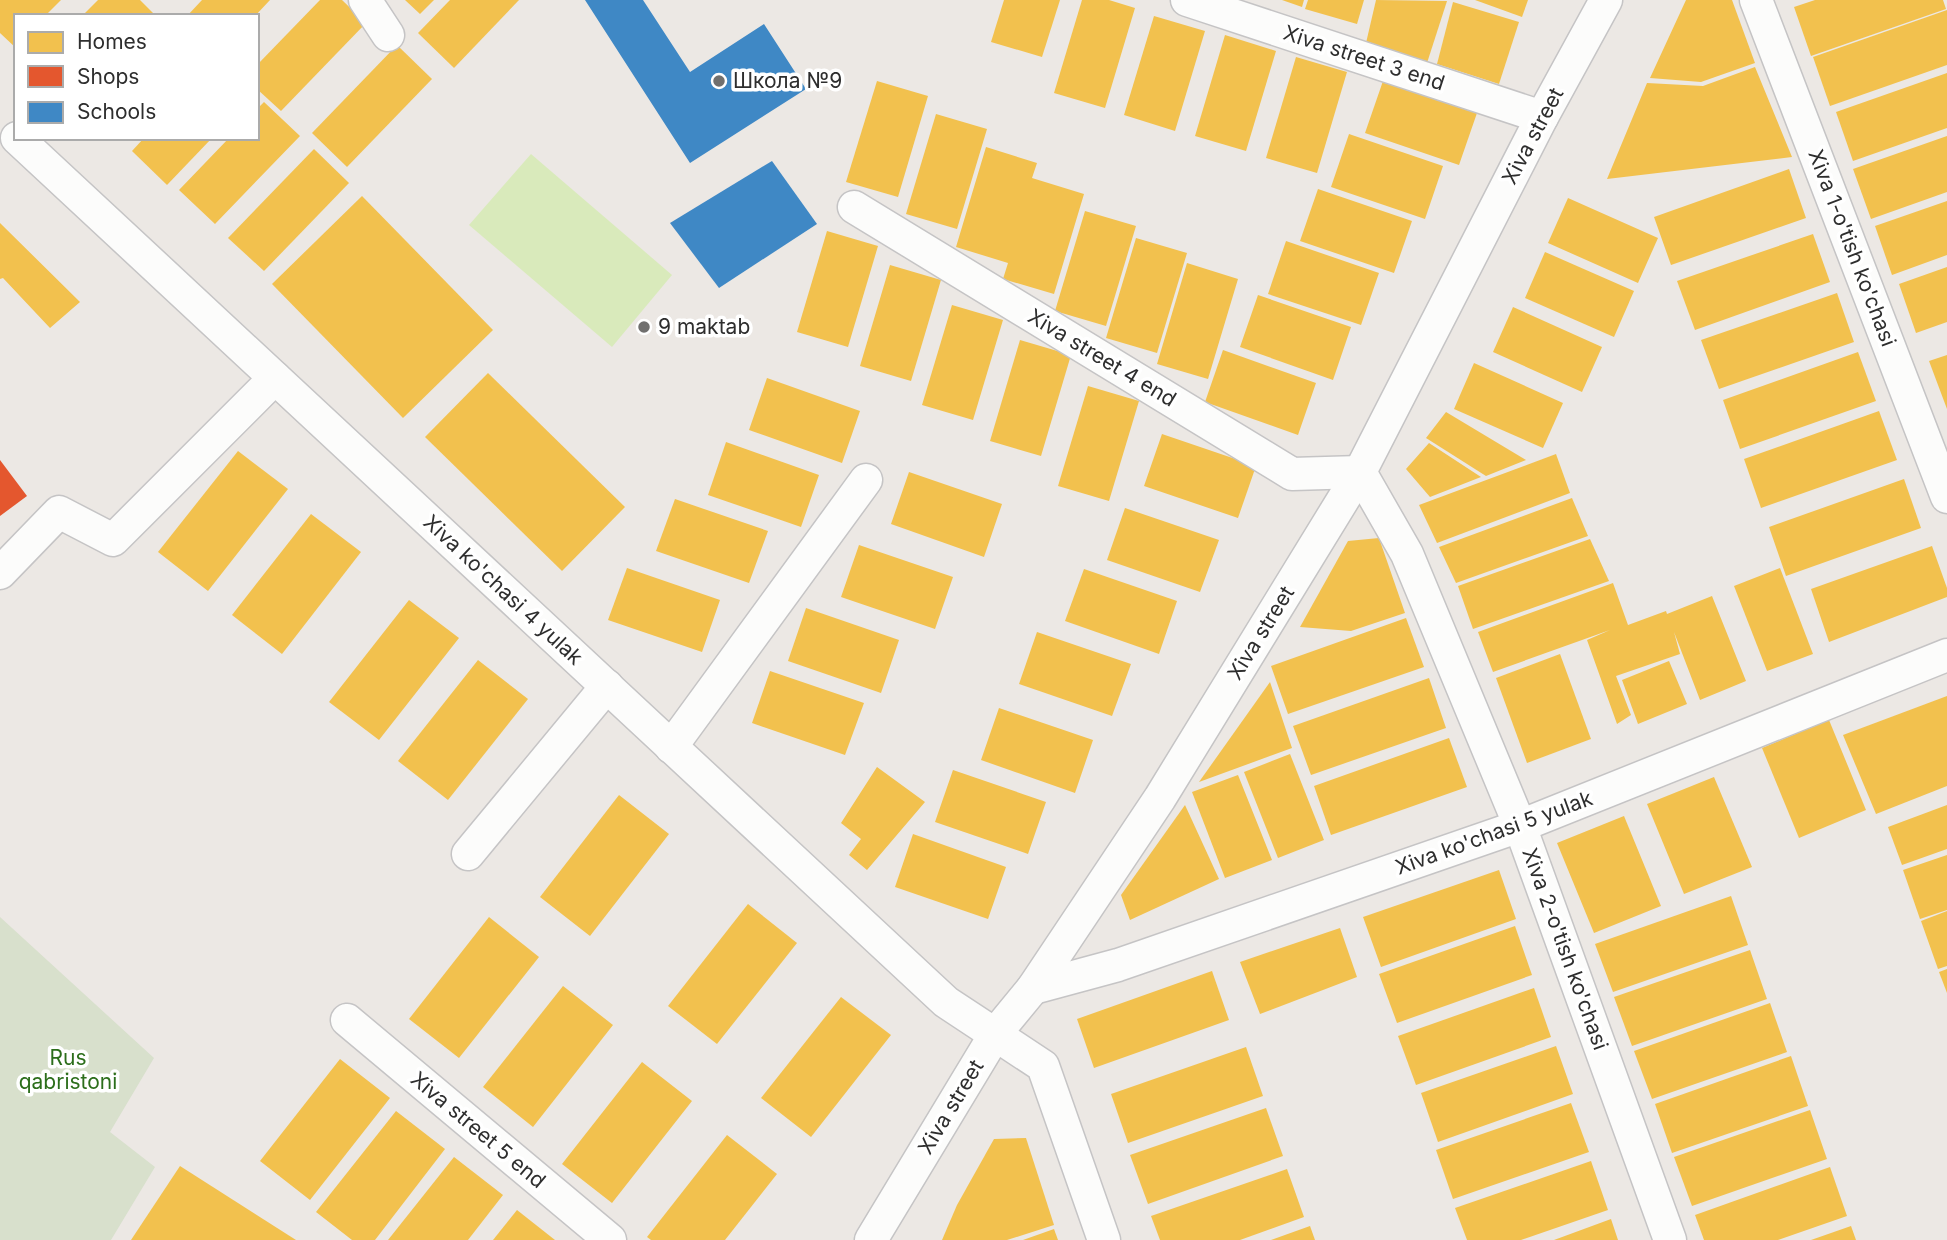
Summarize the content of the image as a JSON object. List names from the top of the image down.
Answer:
{
  "streets": {
    "street": [
      "Xiva street 3 end",
      "Xiva street",
      "Xiva 1-o'tish ko'chasi",
      "Xiva street 4 end",
      "Xiva ko'chasi 4 yulak",
      "Xiva ko'chasi 5 yulak",
      "Xiva 2-o'tish ko'chasi",
      "Xiva street 5 end"
    ]
  },
  "crossings": [
    ["Xiva street 3 end", "Xiva street"],
    ["Xiva street", "Xiva street 4 end"],
    ["Xiva street", "Xiva ko'chasi 4 yulak"],
    ["Xiva street", "Xiva ko'chasi 5 yulak"],
    ["Xiva street", "Xiva 2-o'tish ko'chasi"],
    ["Xiva street 4 end", "Xiva 2-o'tish ko'chasi"],
    ["Xiva ko'chasi 5 yulak", "Xiva 2-o'tish ko'chasi"]
  ],
  "parks": ["Rus qabristoni"],
  "places": ["Школа №9", "9 maktab"],
  "legend": ["Homes", "Shops", "Schools"]
}
